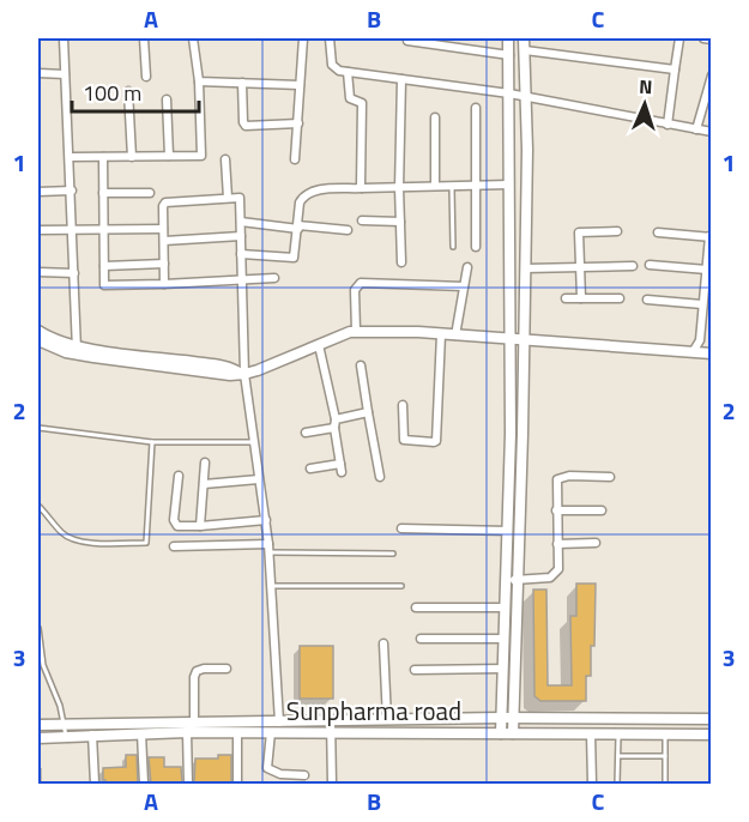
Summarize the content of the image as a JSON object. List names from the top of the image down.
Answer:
{
  "streets": {
    "street": ["Sunpharma road"]
  },
  "scale_bar": "100 m",
  "north": "top",
  "grid": {
    "columns": ["A", "B", "C"],
    "rows": ["1", "2", "3"]
  }
}
